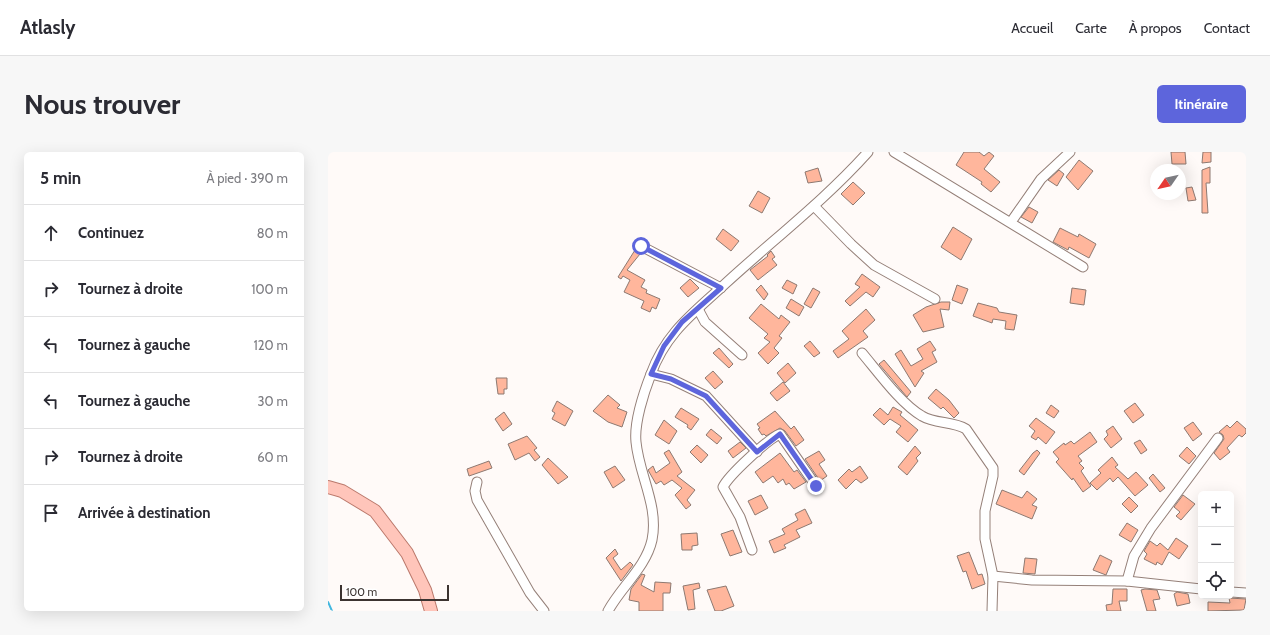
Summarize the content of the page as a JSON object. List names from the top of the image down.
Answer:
{
  "scale_bar": "100 m",
  "north": "bottom left",
  "page": {
    "header": "Atlasly",
    "nav": [
      "Accueil",
      "Carte",
      "À propos",
      "Contact"
    ],
    "buttons": "Itinéraire",
    "title": "Nous trouver",
    "heading": ["5 min", "À pied · 390 m"],
    "list": [
      ["Continuez", "80 m"],
      ["Tournez à droite", "100 m"],
      ["Tournez à gauche", "120 m"],
      ["Tournez à gauche", "30 m"],
      ["Tournez à droite", "60 m"],
      "Arrivée à destination"
    ],
    "map_buttons": ["+", "−"],
    "scale": "100 m"
  }
}
